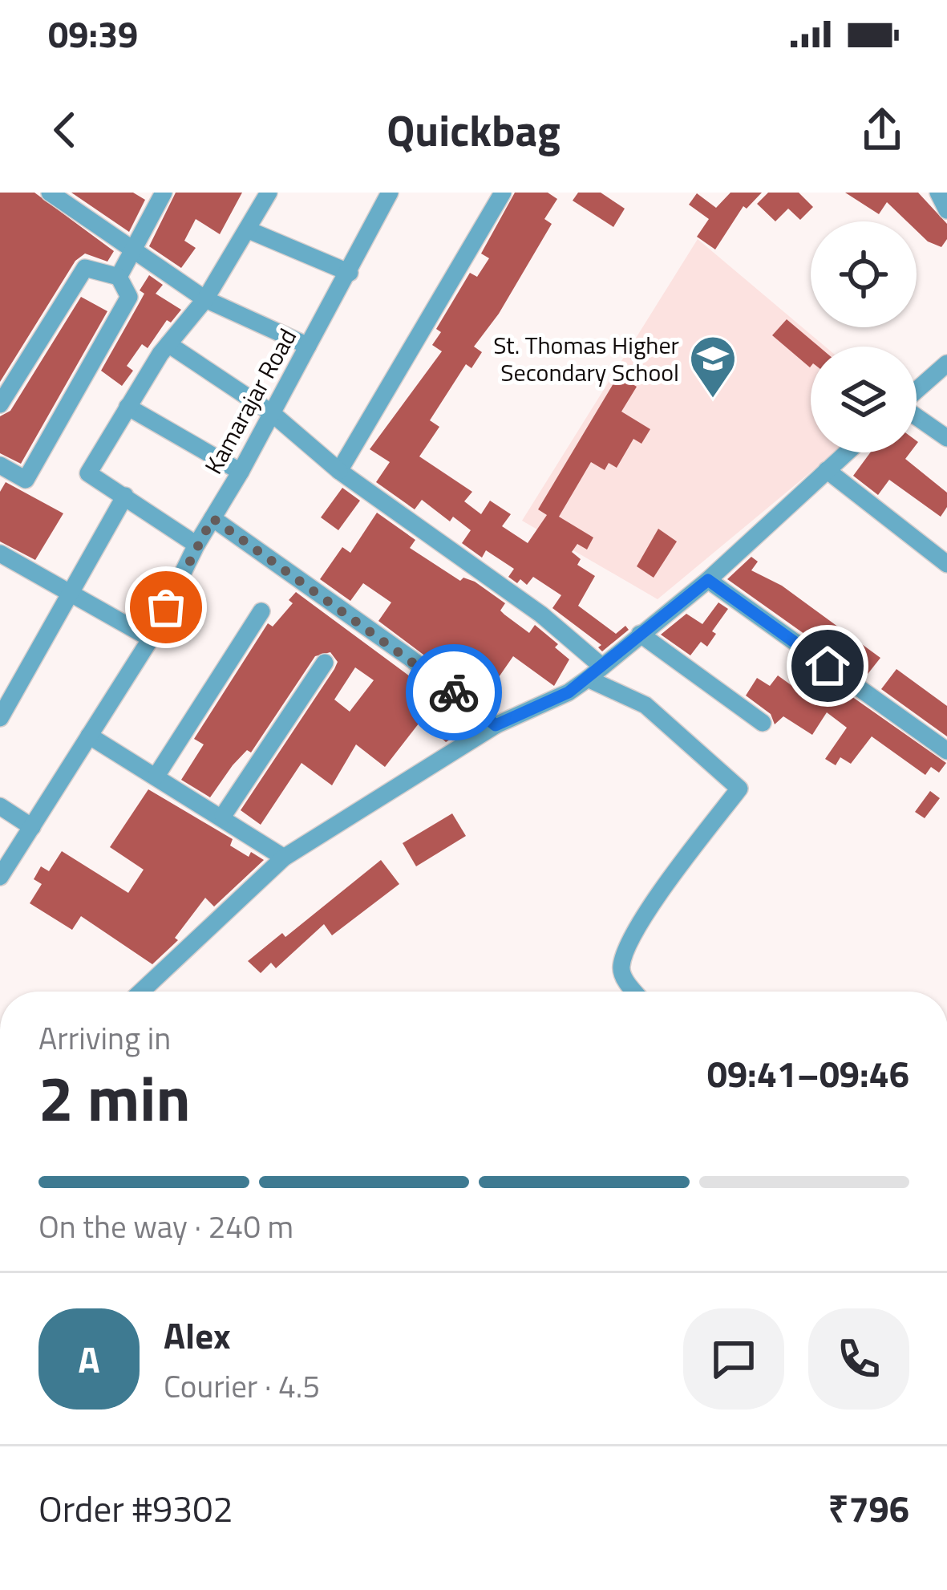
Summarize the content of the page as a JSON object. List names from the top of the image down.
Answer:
{
  "streets": {
    "street": ["Kamarajar Road"]
  },
  "places": {
    "school or university": ["St. Thomas Higher Secondary School"]
  },
  "page": {
    "status": "09:39",
    "header": "Quickbag",
    "heading": ["2 min", "Arriving in", "09:41–09:46"],
    "panel": [
      "Alex",
      "Courier · 4.5",
      "Order #9302",
      "₹796"
    ],
    "bar": "On the way · 240 m",
    "round": "A"
  }
}
